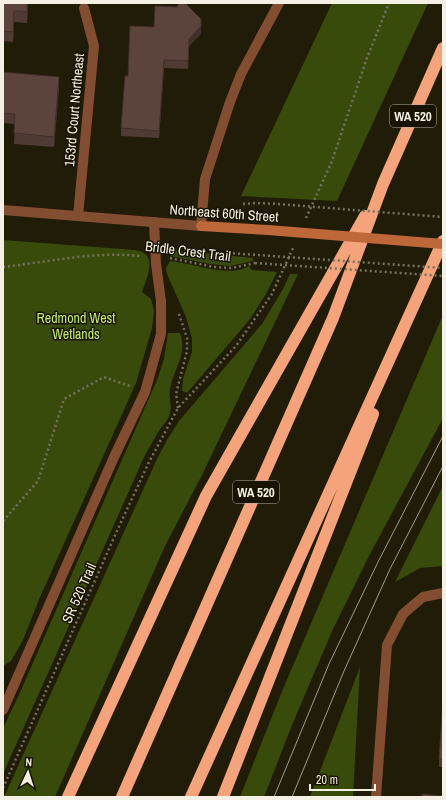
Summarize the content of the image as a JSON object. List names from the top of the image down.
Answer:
{
  "streets": {
    "highway": ["WA 520"],
    "street": ["153rd Court Northeast", "Northeast 60th Street"],
    "path": ["Bridle Crest Trail", "SR 520 Trail"]
  },
  "crossings": [
    ["153rd Court Northeast", "Northeast 60th Street"]
  ],
  "parks": ["Redmond West Wetlands"],
  "scale_bar": "20 m",
  "north": "top"
}
